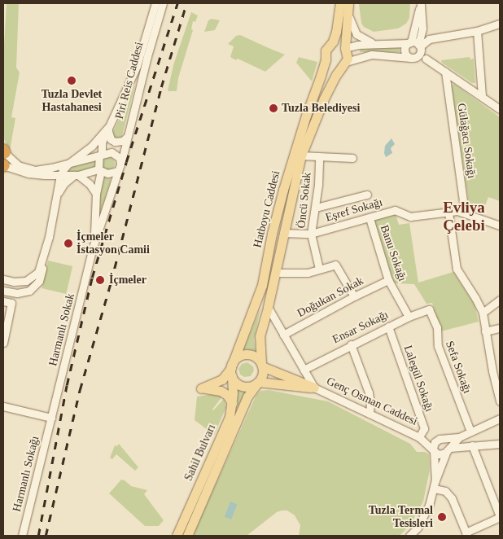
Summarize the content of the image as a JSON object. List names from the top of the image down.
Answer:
{
  "streets": {
    "main road": ["Hatboyu Caddesi", "Sahil Bulvarı"],
    "street": [
      "Piri Reis Caddesi",
      "Gülağacı Sokağı",
      "Öncü Sokak",
      "Eşref Sokağı",
      "Banu Sokağı",
      "Doğukan Sokak",
      "Ensar Sokağı",
      "Harmanlı Sokak",
      "Sefa Sokağı",
      "Lalegül Sokağı",
      "Genç Osman Caddesi",
      "Harmanlı Sokağı"
    ]
  },
  "crossings": [
    ["Piri Reis Caddesi", "Harmanlı Sokak"],
    ["Gülağacı Sokağı", "Eşref Sokağı"],
    ["Öncü Sokak", "Eşref Sokağı"],
    ["Hatboyu Caddesi", "Eşref Sokağı"],
    ["Hatboyu Caddesi", "Sahil Bulvarı"],
    ["Eşref Sokağı", "Banu Sokağı"],
    ["Banu Sokağı", "Doğukan Sokak"],
    ["Banu Sokağı", "Ensar Sokağı"],
    ["Ensar Sokağı", "Sefa Sokağı"],
    ["Ensar Sokağı", "Lalegül Sokağı"],
    ["Harmanlı Sokak", "Harmanlı Sokağı"],
    ["Sefa Sokağı", "Genç Osman Caddesi"],
    ["Lalegül Sokağı", "Genç Osman Caddesi"]
  ],
  "districts": ["Evliya Çelebi"],
  "places": [
    "Tuzla Devlet Hastahanesi",
    "Tuzla Belediyesi",
    "İçmeler İstasyon Camii",
    "İçmeler",
    "Tuzla Termal Tesisleri"
  ]
}
